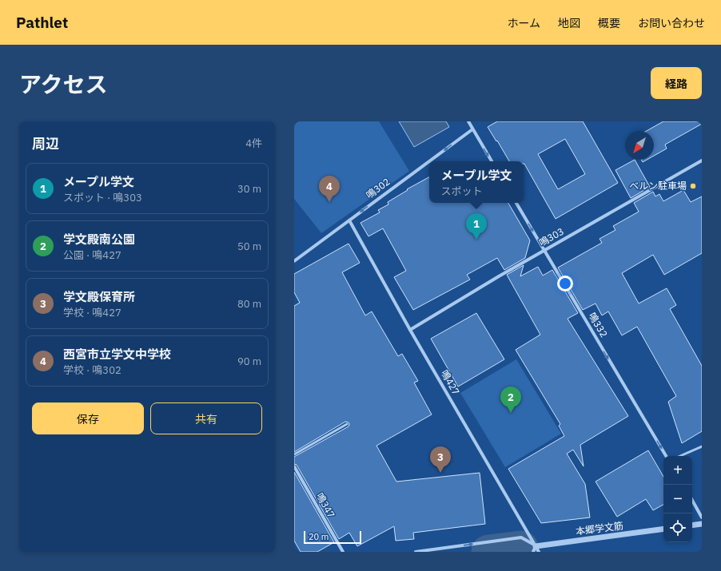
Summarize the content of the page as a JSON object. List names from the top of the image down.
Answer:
{
  "streets": {
    "street": [
      "鳴302",
      "鳴303",
      "鳴332",
      "鳴427",
      "鳴347",
      "本郷学文筋"
    ]
  },
  "crossings": [
    ["鳴302", "鳴427"],
    ["鳴303", "鳴332"],
    ["鳴303", "鳴427"],
    ["鳴427", "本郷学文筋"]
  ],
  "one_way": ["鳴302", "鳴332"],
  "places": ["ベルン駐車場"],
  "scale_bar": "20 m",
  "north": "bottom left",
  "page": {
    "header": "Pathlet",
    "nav": [
      "ホーム",
      "地図",
      "概要",
      "お問い合わせ"
    ],
    "title": "アクセス",
    "buttons": [
      "経路",
      ["保存", "共有"]
    ],
    "heading": ["周辺", "4件"],
    "popup": ["メープル学文", "スポット"],
    "list": [
      {
        "mark": "1",
        "name": "メープル学文",
        "note": "スポット · 鳴303",
        "value": "30 m"
      },
      {
        "mark": "2",
        "name": "学文殿南公園",
        "note": "公園 · 鳴427",
        "value": "50 m"
      },
      {
        "mark": "3",
        "name": "学文殿保育所",
        "note": "学校 · 鳴427",
        "value": "80 m"
      },
      {
        "mark": "4",
        "name": "西宮市立学文中学校",
        "note": "学校 · 鳴302",
        "value": "90 m"
      }
    ],
    "pins": [
      "4",
      "1",
      "2",
      "3"
    ],
    "map_buttons": ["+", "−"],
    "scale": "20 m"
  }
}
